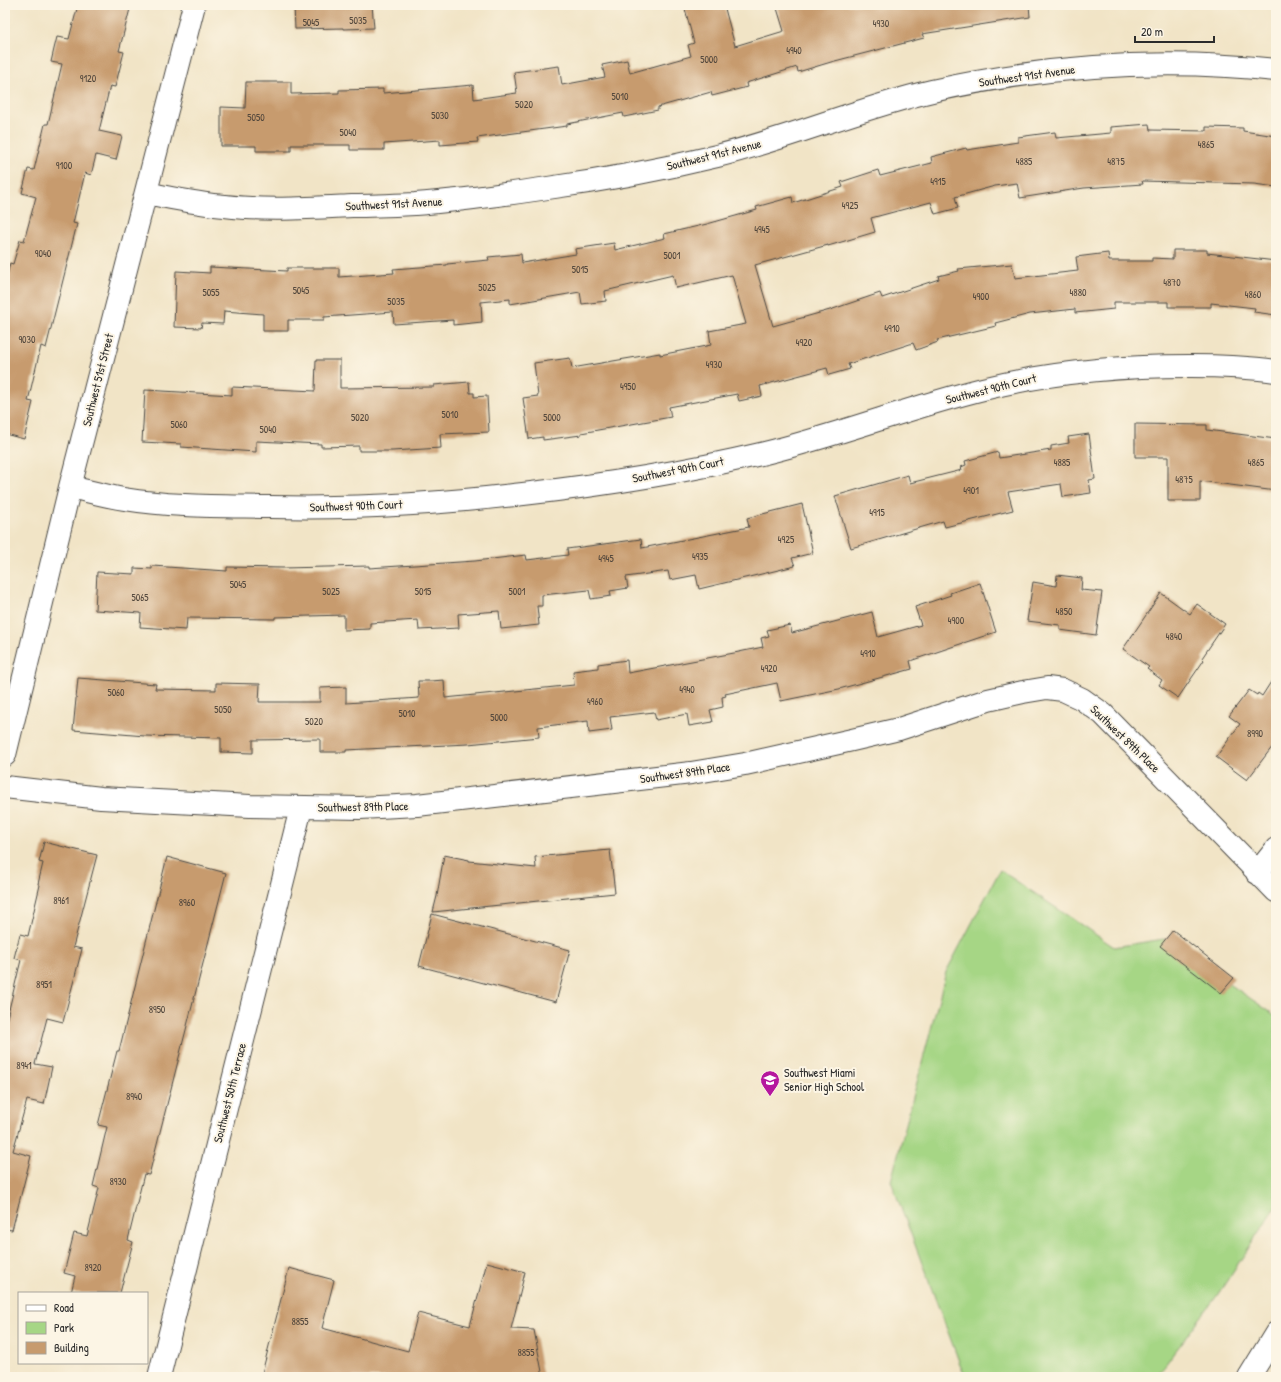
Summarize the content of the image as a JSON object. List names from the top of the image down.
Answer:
{
  "streets": {
    "street": [
      "Southwest 91st Avenue",
      "Southwest 51st Street",
      "Southwest 90th Court",
      "Southwest 89th Place",
      "Southwest 50th Terrace"
    ]
  },
  "crossings": [
    ["Southwest 91st Avenue", "Southwest 51st Street"],
    ["Southwest 51st Street", "Southwest 90th Court"],
    ["Southwest 89th Place", "Southwest 50th Terrace"]
  ],
  "places": {
    "school or university": ["Southwest Miami Senior High School"]
  },
  "house_numbers": [
    "5035",
    "5045",
    "4930",
    "4940",
    "5000",
    "9120",
    "5010",
    "5020",
    "5030",
    "5050",
    "5040",
    "4865",
    "4885",
    "4875",
    "9100",
    "4915",
    "4925",
    "4945",
    "9040",
    "5001",
    "5015",
    "4870",
    "5025",
    "5045",
    "5055",
    "4880",
    "4860",
    "4900",
    "5035",
    "4910",
    "9030",
    "4920",
    "4930",
    "4950",
    "5010",
    "5020",
    "5000",
    "5060",
    "5040",
    "4885",
    "4865",
    "4875",
    "4901",
    "4915",
    "4925",
    "4935",
    "4945",
    "5045",
    "5025",
    "5015",
    "5001",
    "5065",
    "4850",
    "4900",
    "4840",
    "4910",
    "4920",
    "4940",
    "5060",
    "4960",
    "5050",
    "5010",
    "5000",
    "5020",
    "8990",
    "8961",
    "8960",
    "8951",
    "8950",
    "8941",
    "8940",
    "8930",
    "8920",
    "8855",
    "8855"
  ],
  "legend": ["Road", "Park", "Building"],
  "scale_bar": "20 m"
}
